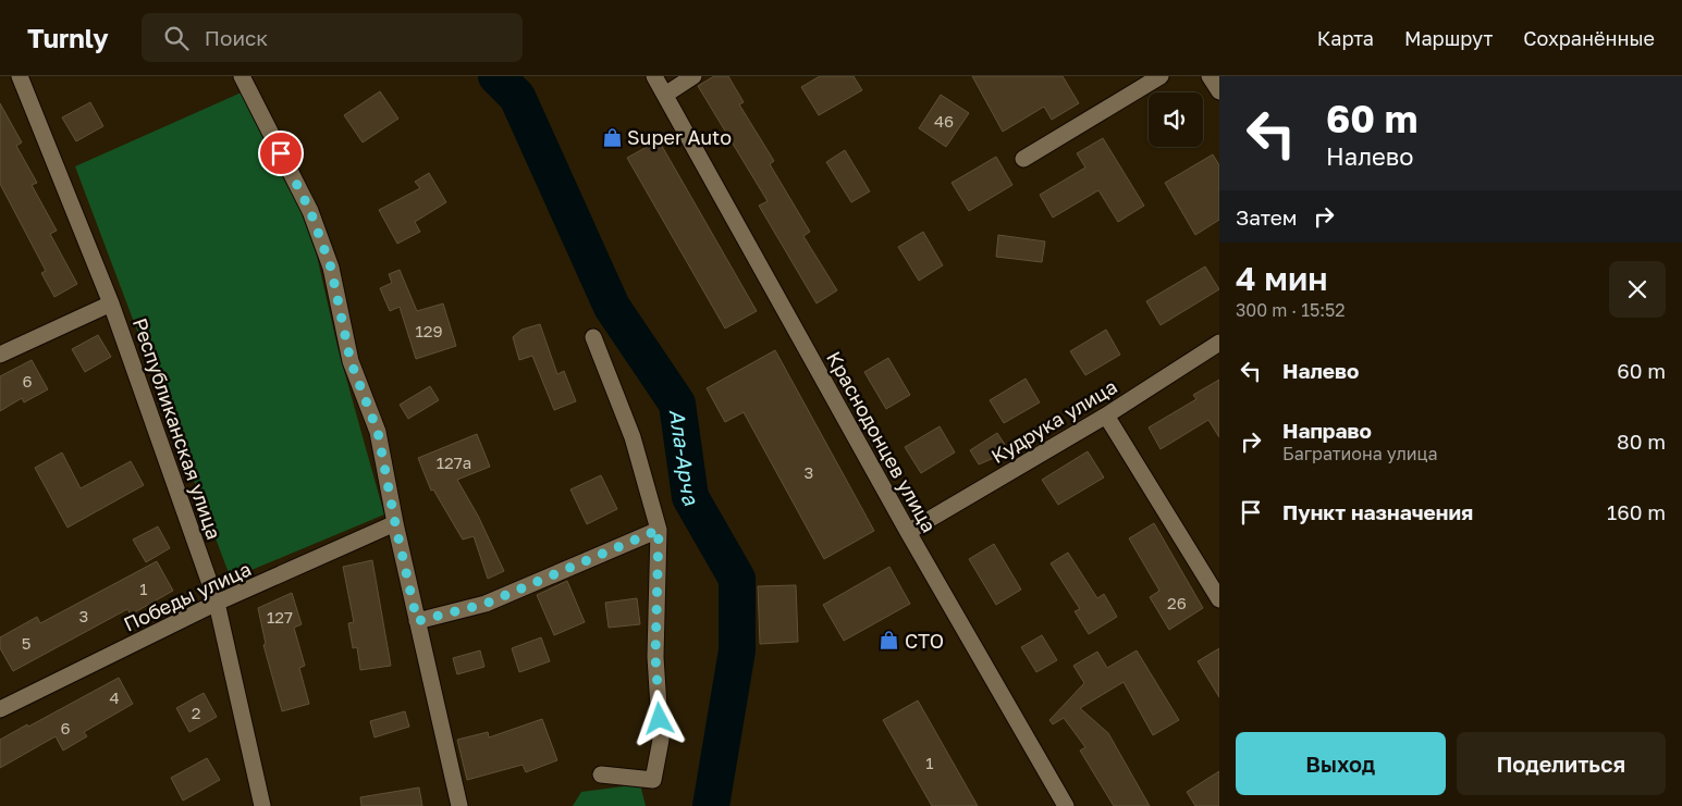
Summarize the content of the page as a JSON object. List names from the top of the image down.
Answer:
{
  "streets": {
    "street": [
      "Кудрука улица",
      "Республиканская улица",
      "Краснодонцев улица",
      "Победы улица"
    ]
  },
  "crossings": [
    ["Кудрука улица", "Краснодонцев улица"],
    ["Республиканская улица", "Победы улица"]
  ],
  "water": ["Ала-Арча"],
  "places": {
    "shop": ["Super Auto", "СТО"]
  },
  "house_numbers": [
    "46",
    "129",
    "6",
    "127a",
    "3",
    "1",
    "26",
    "3",
    "127",
    "5",
    "4",
    "2",
    "6",
    "1"
  ],
  "page": {
    "header": "Turnly",
    "search": "Поиск",
    "nav": ["Карта", "Маршрут", "Сохранённые"],
    "turn": ["60 m", "Налево"],
    "then": "Затем",
    "heading": ["4 мин", "300 m · 15:52"],
    "list": [
      {
        "name": "Налево",
        "value": "60 m"
      },
      {
        "name": "Направо",
        "note": "Багратиона улица",
        "value": "80 m"
      },
      {
        "name": "Пункт назначения",
        "value": "160 m"
      }
    ],
    "buttons": ["Выход", "Поделиться"]
  }
}
